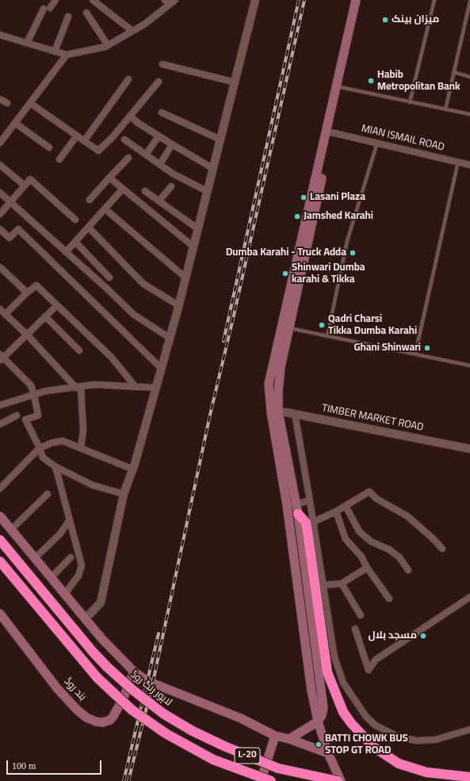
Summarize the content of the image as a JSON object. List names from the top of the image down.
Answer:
{
  "streets": {
    "highway": ["لاہور رنگ روڈ", "L-20"],
    "main road": ["بند روڈ"],
    "street": ["MIAN ISMAIL ROAD", "TIMBER MARKET ROAD"]
  },
  "places": [
    "میزان بینک",
    "Habib Metropolitan Bank",
    "Lasani Plaza",
    "Jamshed Karahi",
    "Dumba Karahi - Truck Adda",
    "Shinwari Dumba karahi & Tikka",
    "Qadri Charsi Tikka Dumba Karahi",
    "Ghani Shinwari",
    "مسجد بلال",
    "BATTI CHOWK BUS STOP GT ROAD"
  ],
  "scale_bar": "100 m"
}
